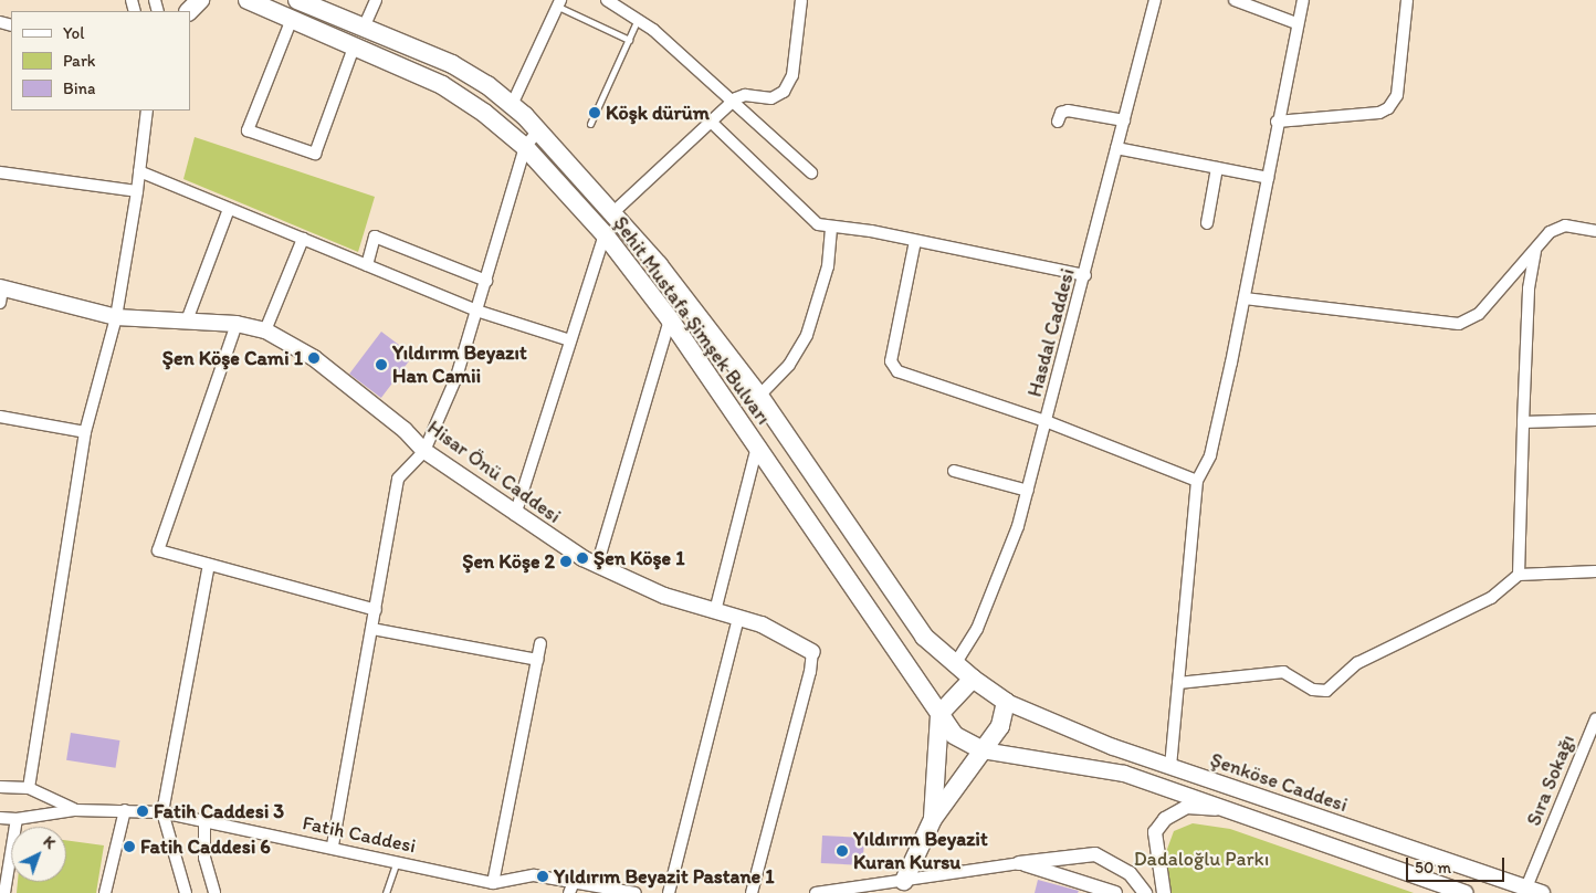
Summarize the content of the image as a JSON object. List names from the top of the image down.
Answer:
{
  "streets": {
    "main road": ["Şehit Mustafa Şimşek Bulvarı", "Hisar Önü Caddesi", "Şenköse Caddesi"],
    "street": ["Hasdal Caddesi", "Sıra Sokağı", "Fatih Caddesi"]
  },
  "crossings": [
    ["Şehit Mustafa Şimşek Bulvarı", "Hasdal Caddesi"],
    ["Şehit Mustafa Şimşek Bulvarı", "Şenköse Caddesi"],
    ["Sıra Sokağı", "Şenköse Caddesi"]
  ],
  "parks": ["Dadaloğlu Parkı"],
  "places": [
    "Köşk dürüm",
    "Şen Köşe Cami 1",
    "Yıldırım Beyazıt Han Camii",
    "Şen Köşe 1",
    "Şen Köşe 2",
    "Fatih Caddesi 3",
    "Fatih Caddesi 6",
    "Yıldırım Beyazit Kuran Kursu",
    "Yıldırım Beyazit Pastane 1"
  ],
  "legend": ["Yol", "Park", "Bina"],
  "scale_bar": "50 m",
  "north": "top right"
}
